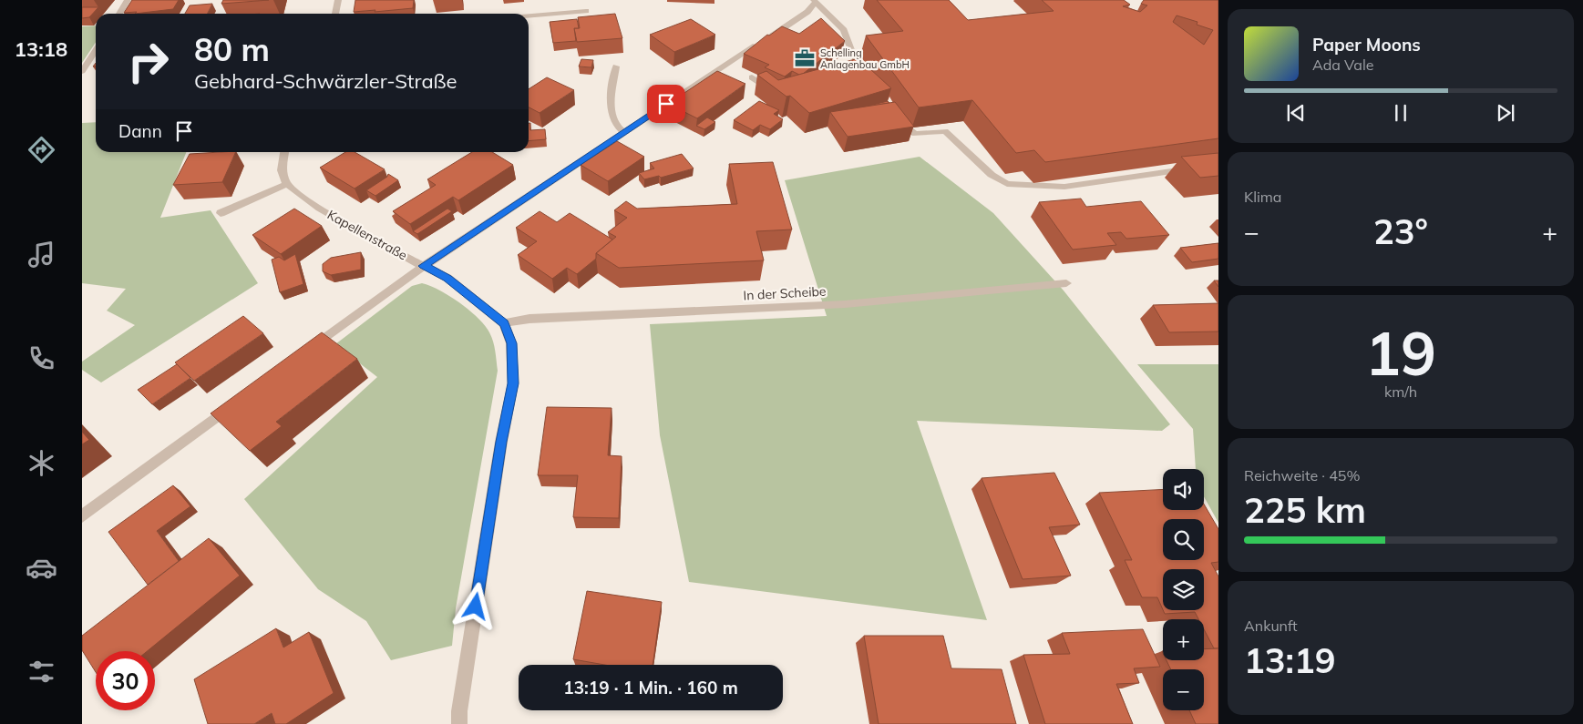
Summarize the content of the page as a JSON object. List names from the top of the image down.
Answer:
{
  "streets": {
    "street": ["Kapellenstraße", "In der Scheibe"]
  },
  "crossings": [
    ["Kapellenstraße", "In der Scheibe"]
  ],
  "places": {
    "office": ["Schelling Anlagenbau GmbH"]
  },
  "page": {
    "tabs": "13:18",
    "turn": ["80 m", "Gebhard-Schwärzler-Straße"],
    "song": ["Paper Moons", "Ada Vale"],
    "then": "Dann",
    "tile": [
      "Klima",
      ["19", "km/h"],
      ["Reichweite · 45%", "225 km"],
      ["Ankunft", "13:19"]
    ],
    "heat": ["−", "23°", "+"],
    "map_buttons": ["+", "−"],
    "limit": "30",
    "trip": "13:19 · 1 Min. · 160 m"
  }
}
